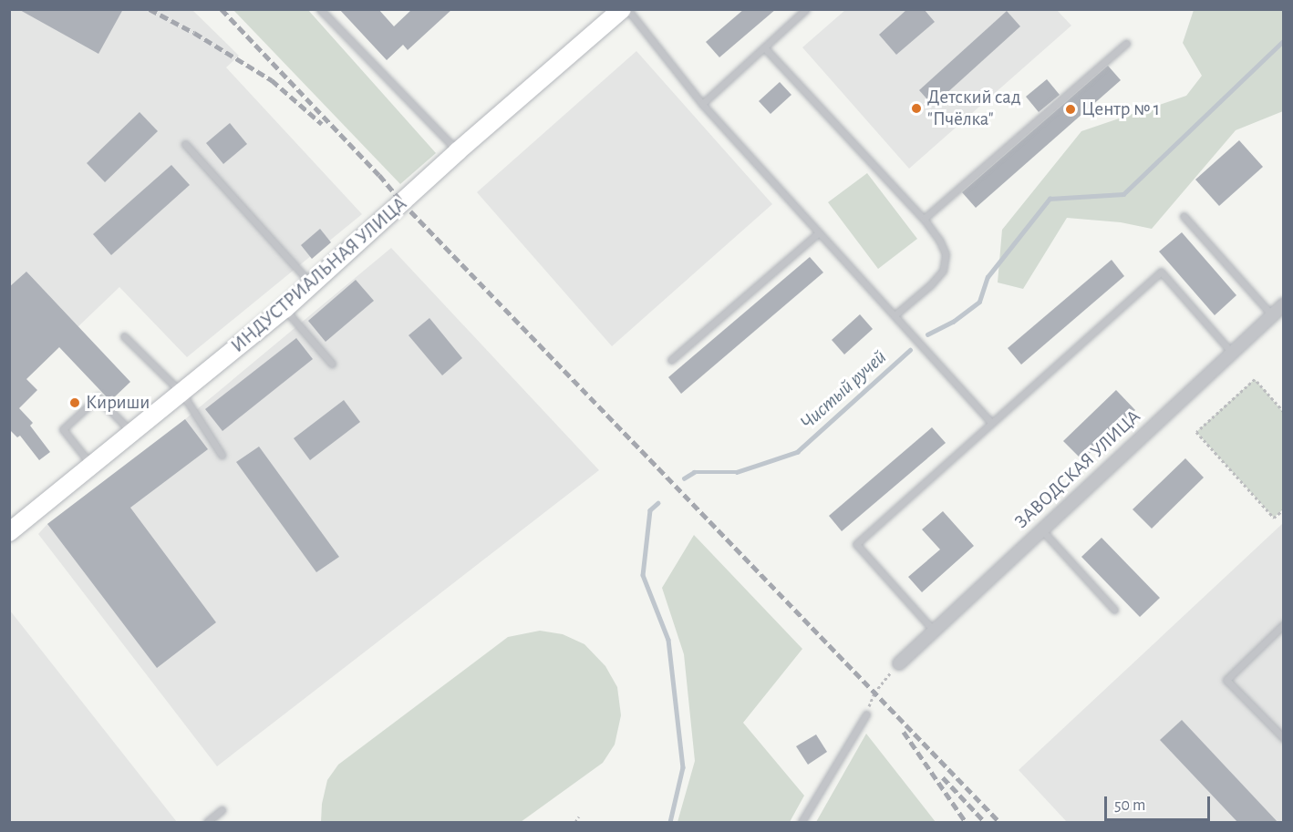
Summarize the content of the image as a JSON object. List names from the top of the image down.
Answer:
{
  "streets": {
    "main road": ["ИНДУСТРИАЛЬНАЯ УЛИЦА"],
    "street": ["ЗАВОДСКАЯ УЛИЦА"]
  },
  "water": ["Чистый ручей"],
  "places": ["Детский сад \"Пчёлка\"", "Центр № 1", "Кириши"],
  "scale_bar": "50 m"
}
